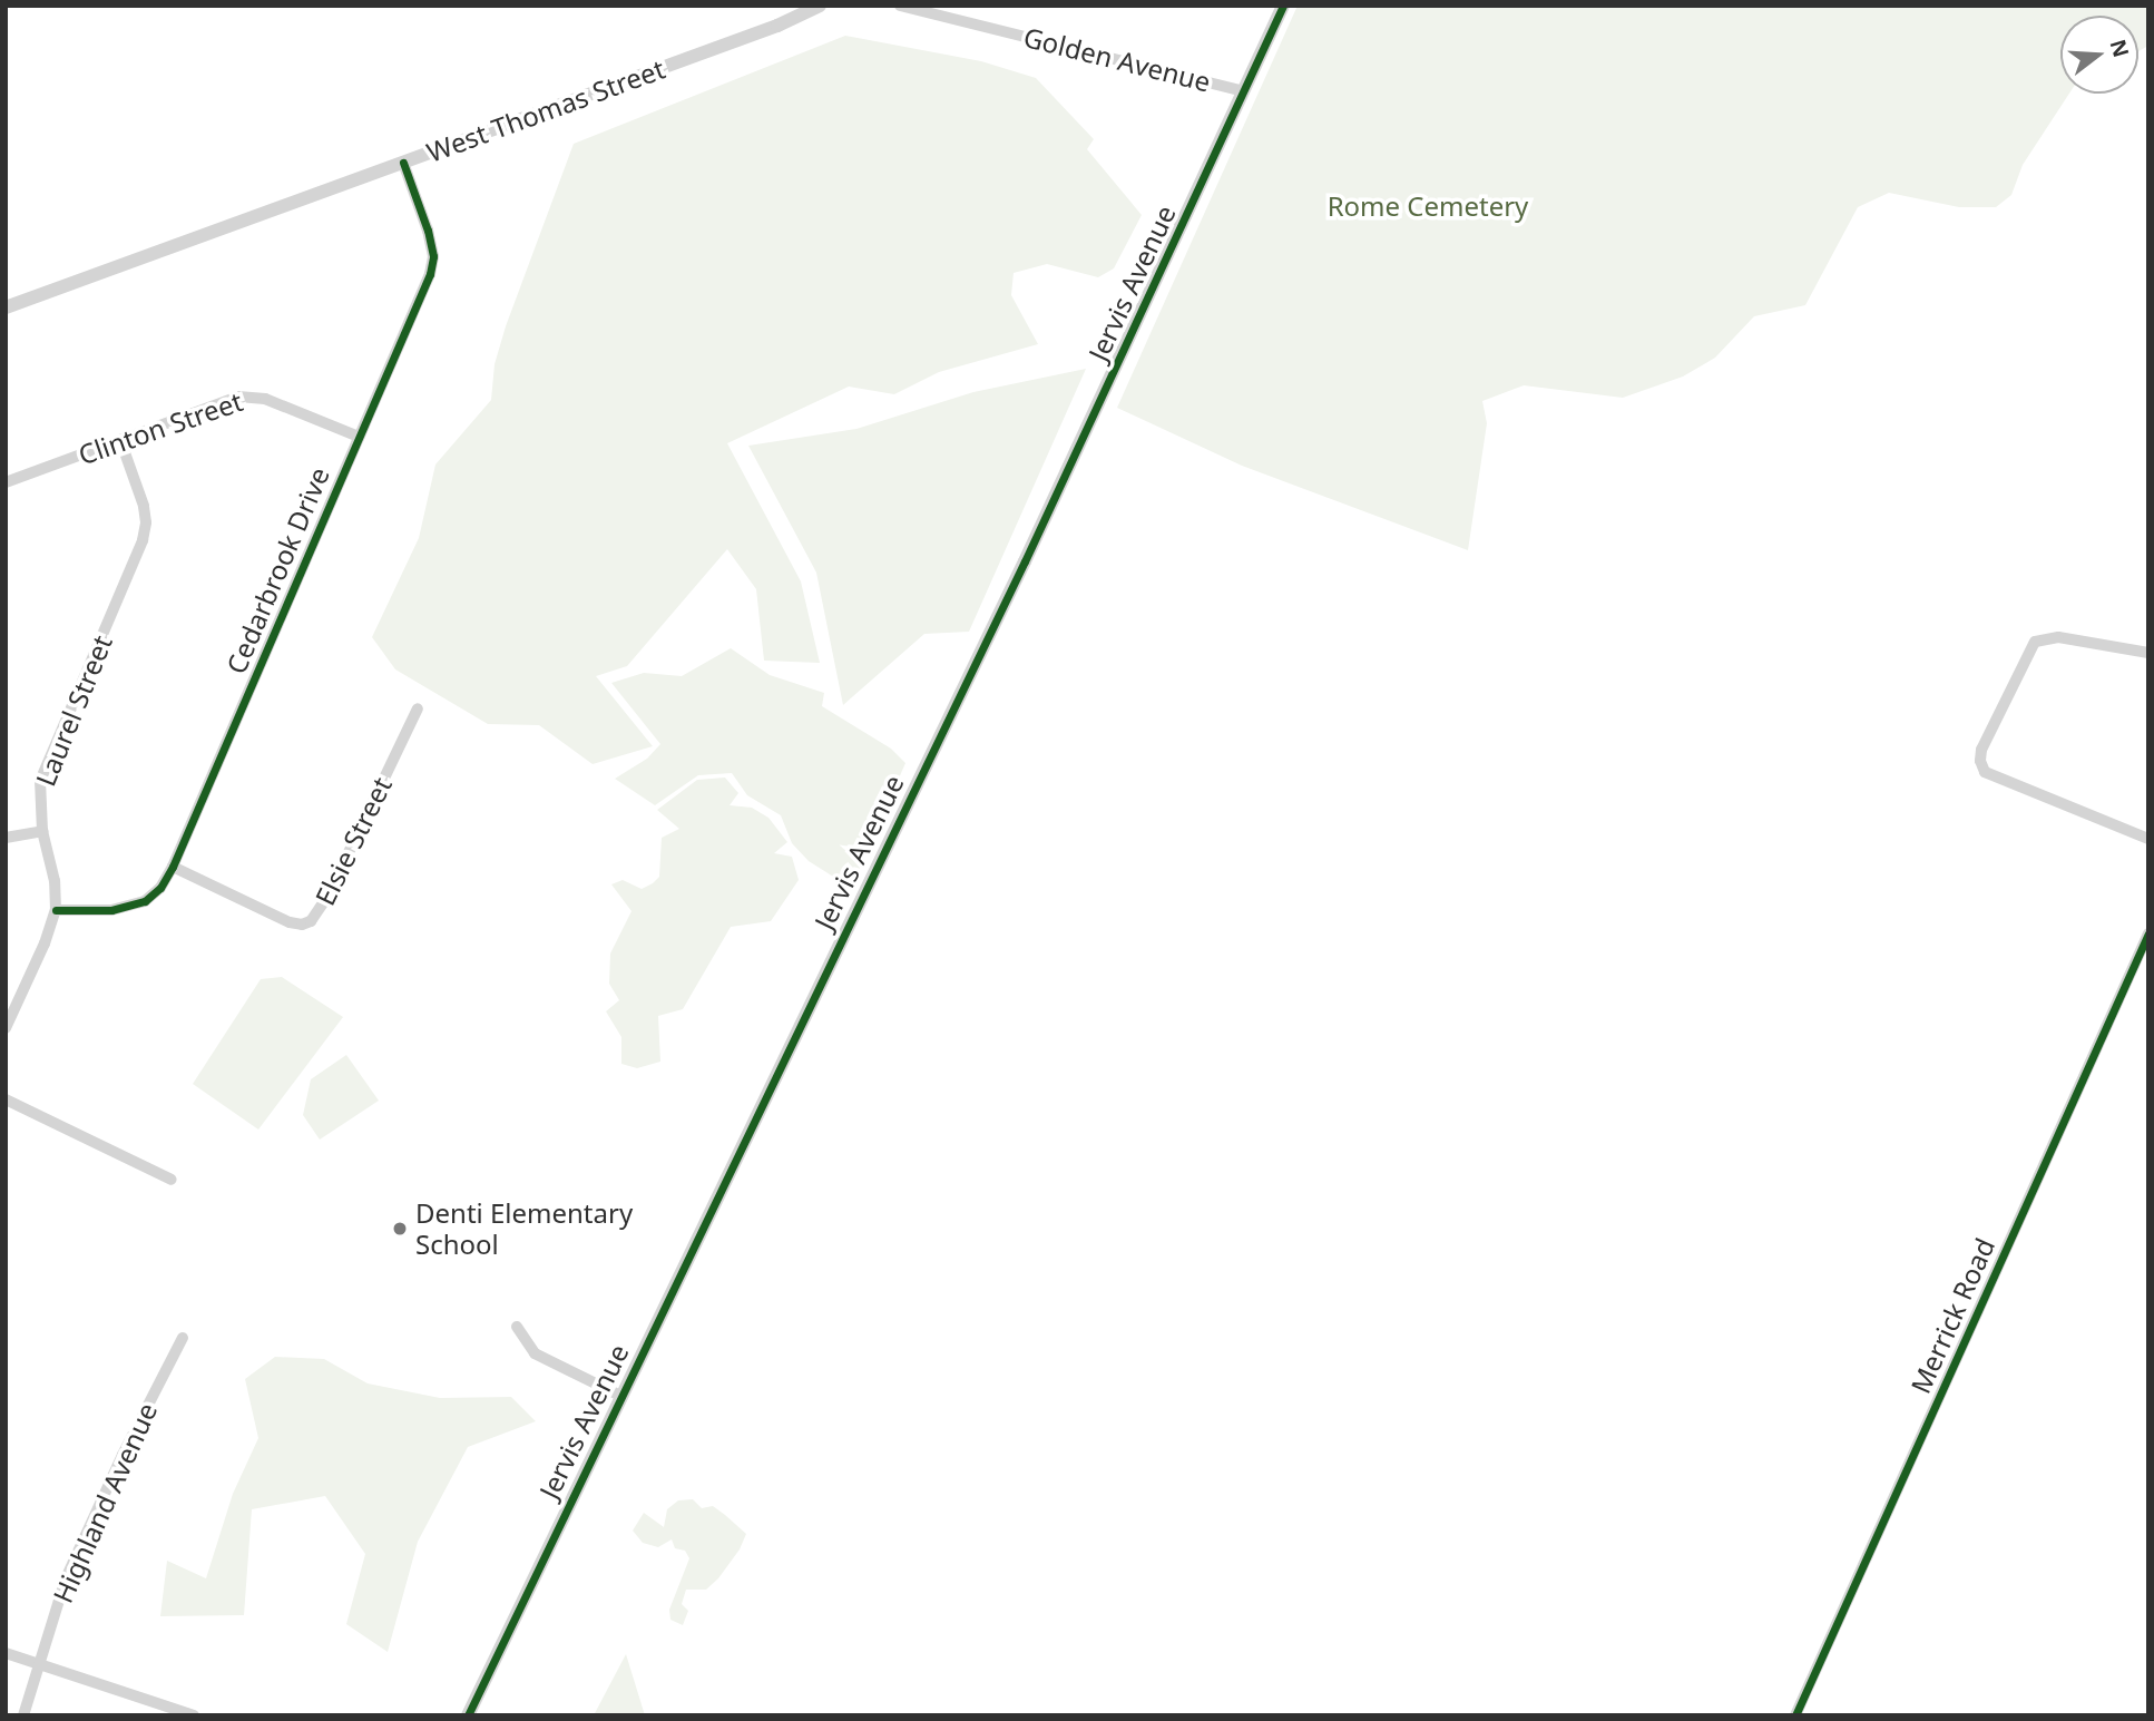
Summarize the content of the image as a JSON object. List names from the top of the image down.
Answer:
{
  "streets": {
    "street": [
      "Golden Avenue",
      "West Thomas Street",
      "Jervis Avenue",
      "Clinton Street",
      "Cedarbrook Drive",
      "Laurel Street",
      "Elsie Street",
      "Merrick Road",
      "Highland Avenue"
    ]
  },
  "crossings": [
    ["Golden Avenue", "Jervis Avenue"],
    ["West Thomas Street", "Cedarbrook Drive"],
    ["Clinton Street", "Cedarbrook Drive"],
    ["Clinton Street", "Laurel Street"],
    ["Cedarbrook Drive", "Laurel Street"],
    ["Cedarbrook Drive", "Elsie Street"]
  ],
  "parks": ["Rome Cemetery"],
  "places": ["Denti Elementary School"],
  "north": "right"
}
